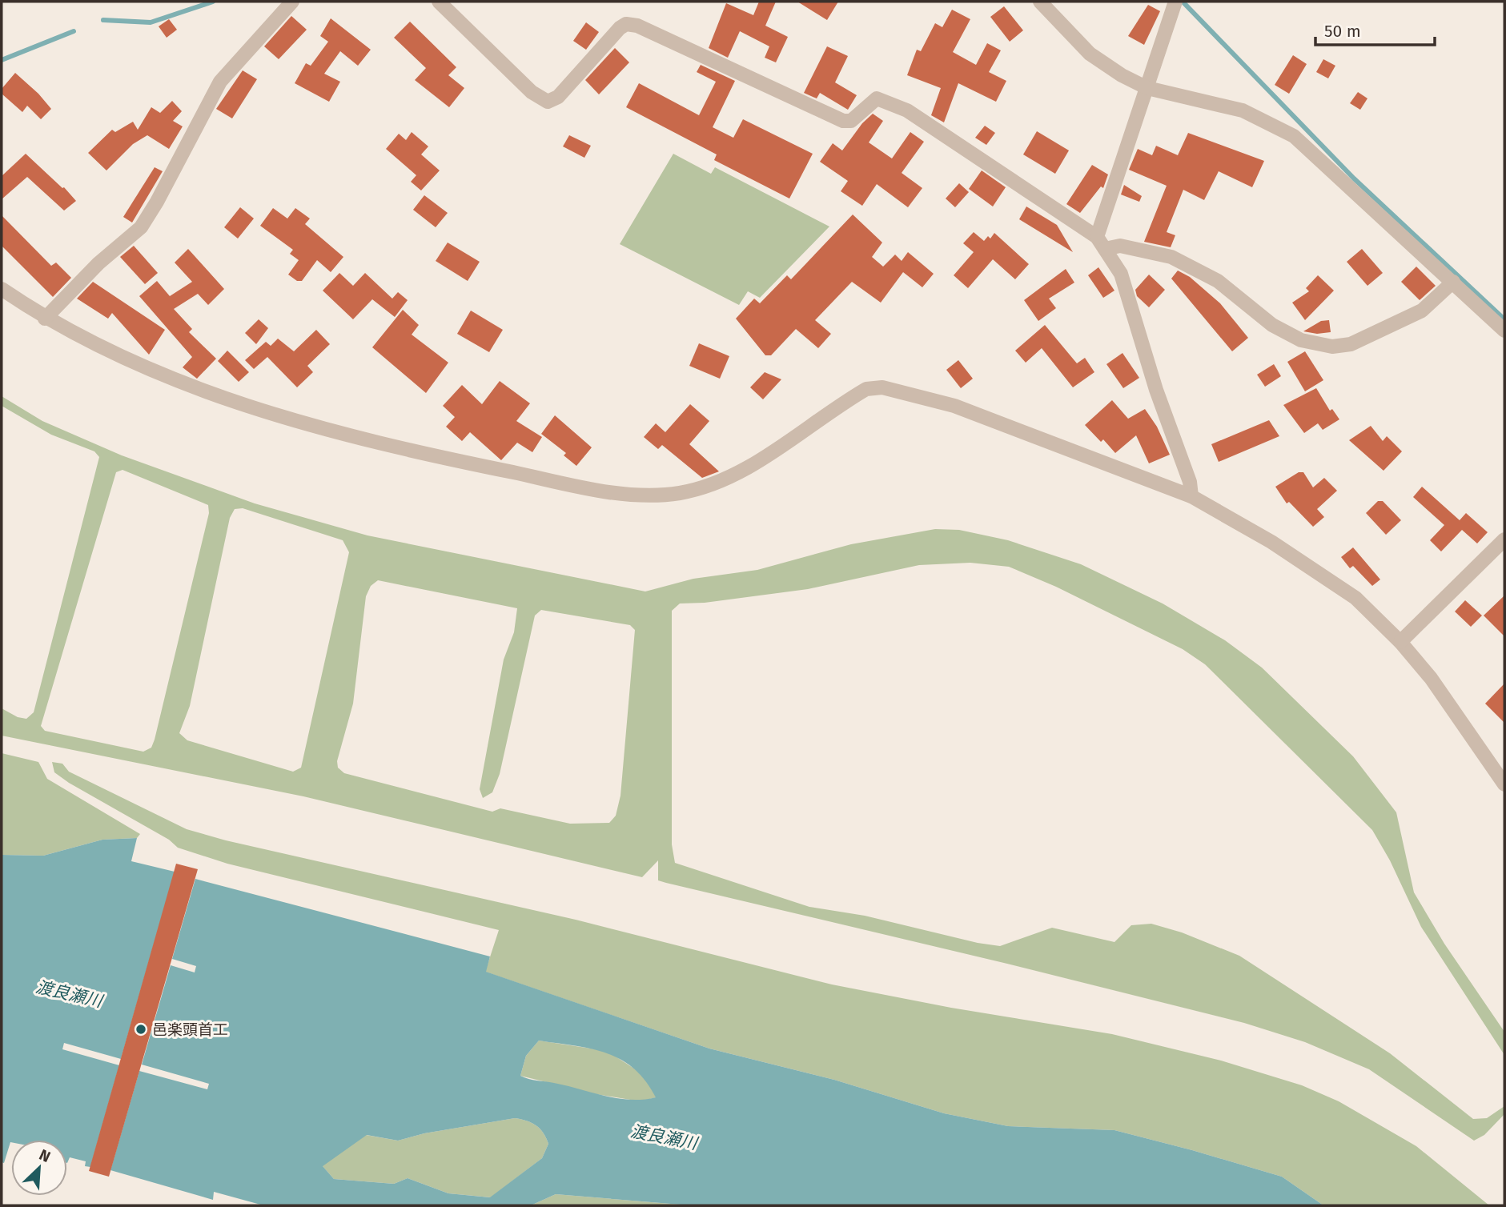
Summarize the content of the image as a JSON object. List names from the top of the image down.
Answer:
{
  "water": ["渡良瀬川"],
  "places": ["邑楽頭首工"],
  "scale_bar": "50 m",
  "north": "top right"
}
